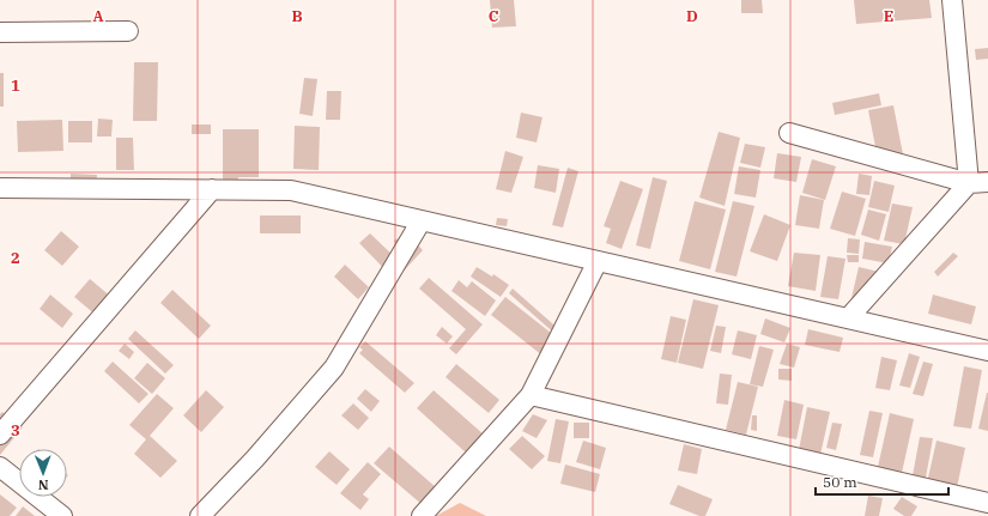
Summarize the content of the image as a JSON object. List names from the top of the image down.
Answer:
{
  "scale_bar": "50 m",
  "north": "bottom",
  "grid": {
    "columns": [
      "A",
      "B",
      "C",
      "D",
      "E"
    ],
    "rows": ["1", "2", "3"]
  }
}
